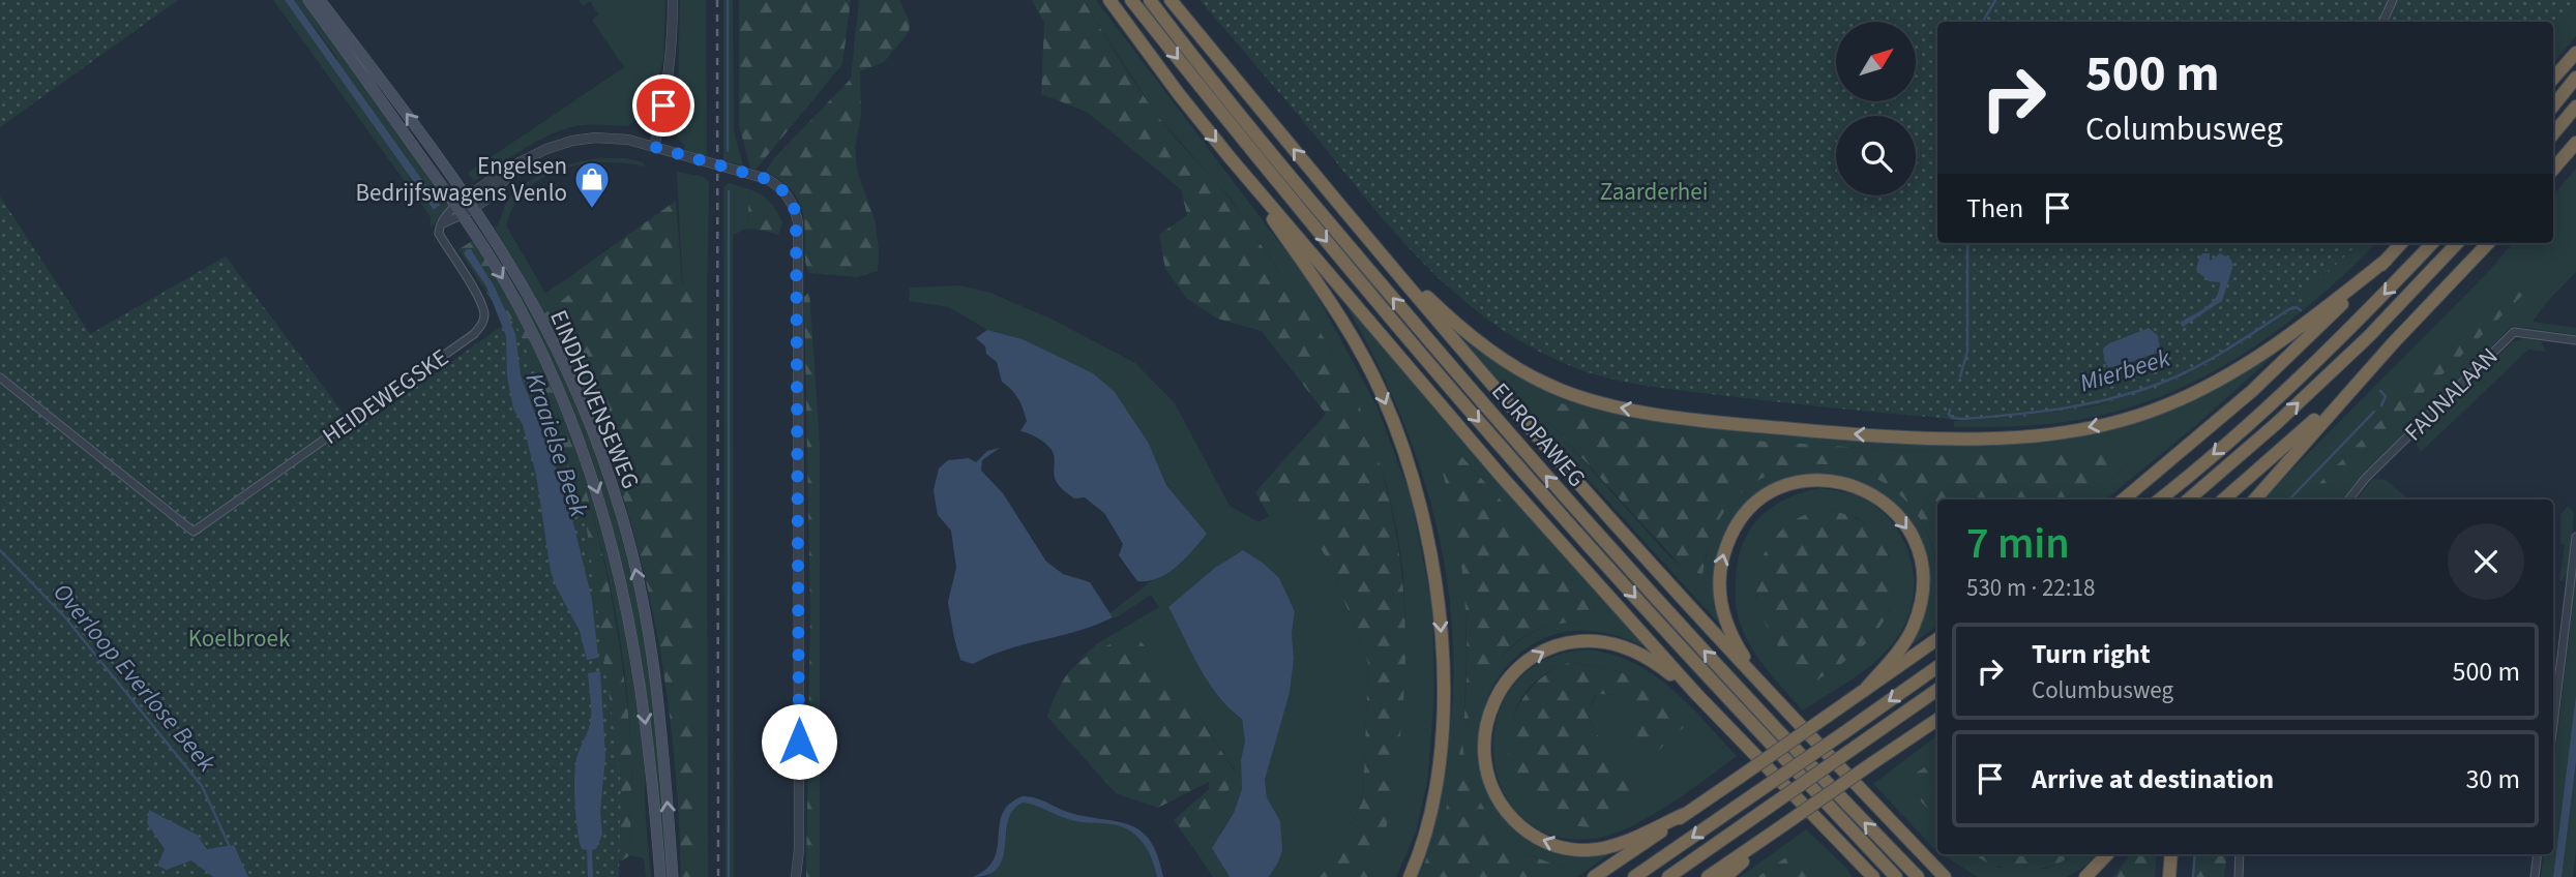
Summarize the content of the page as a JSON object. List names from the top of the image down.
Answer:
{
  "streets": {
    "highway": ["EUROPAWEG"],
    "main road": ["EINDHOVENSEWEG"],
    "street": ["FAUNALAAN", "HEIDEWEGSKE"]
  },
  "crossings": [
    ["HEIDEWEGSKE", "EINDHOVENSEWEG"]
  ],
  "water": ["Mierbeek", "Kraaielse Beek", "Overloop Everlose Beek"],
  "parks": ["Zaarderhei", "Koelbroek"],
  "places": {
    "shop": ["Engelsen Bedrijfswagens Venlo"]
  },
  "north": "top right",
  "page": {
    "turn": ["500 m", "Columbusweg"],
    "then": "Then",
    "heading": ["7 min", "530 m · 22:18"],
    "list": [
      {
        "name": "Turn right",
        "note": "Columbusweg",
        "value": "500 m"
      },
      {
        "name": "Arrive at destination",
        "value": "30 m"
      }
    ]
  }
}
